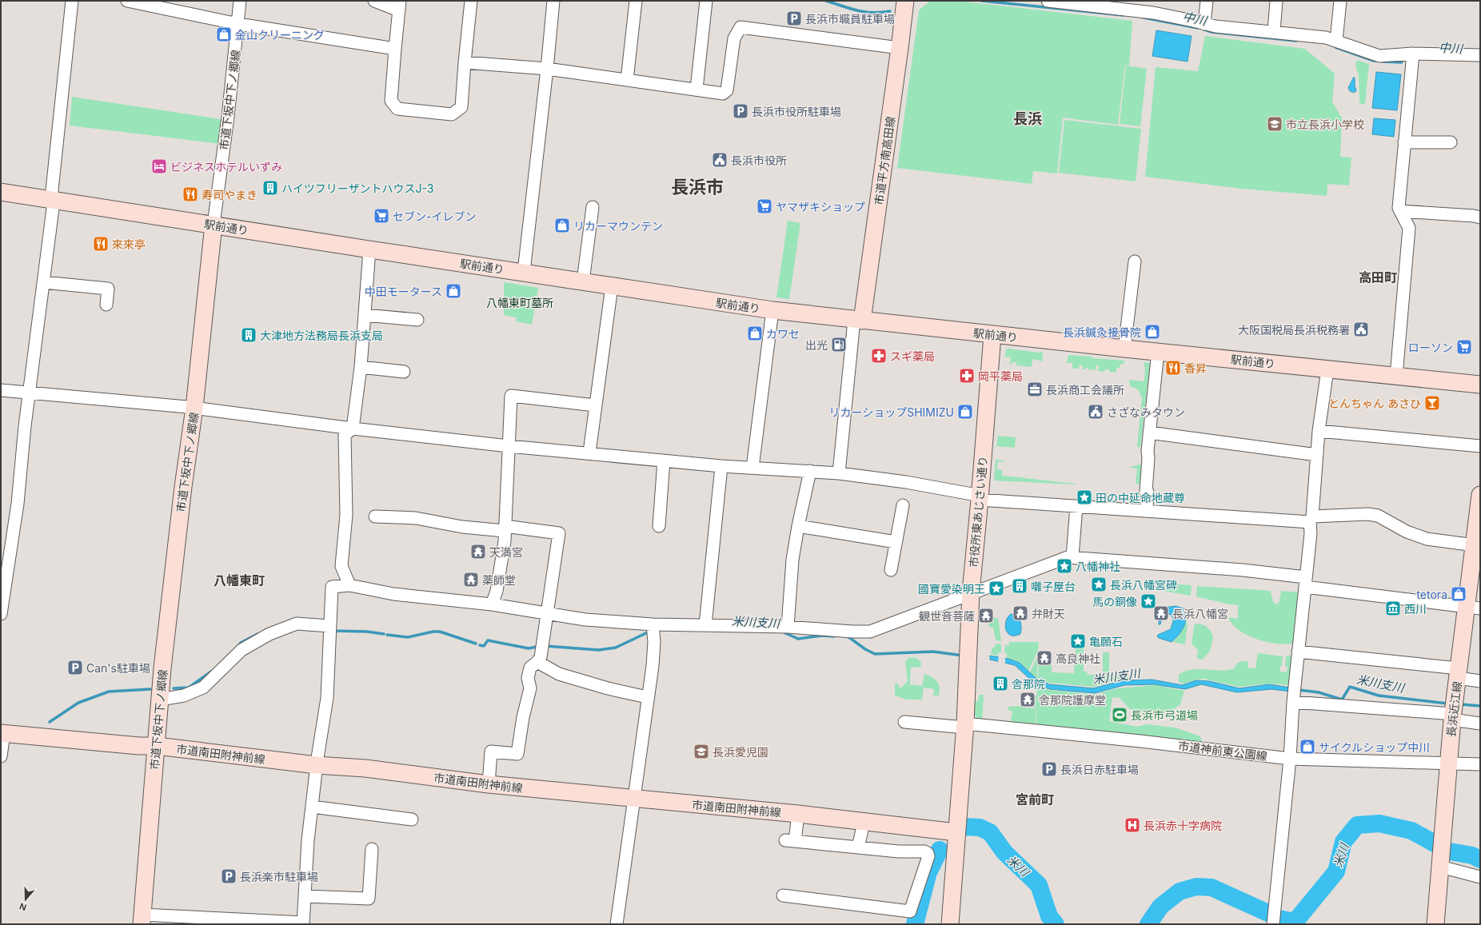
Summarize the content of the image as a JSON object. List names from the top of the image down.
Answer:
{
  "streets": {
    "street": [
      "市道下坂中下ノ郷線",
      "市道平方南高田線",
      "駅前通り",
      "市役所東あじさい通り",
      "長浜近江線",
      "市道神前東公園線",
      "市道南田附神前線"
    ]
  },
  "crossings": [
    ["市道下坂中下ノ郷線", "駅前通り"],
    ["市道下坂中下ノ郷線", "市道南田附神前線"],
    ["市道平方南高田線", "駅前通り"],
    ["駅前通り", "市役所東あじさい通り"],
    ["市役所東あじさい通り", "市道神前東公園線"],
    ["市役所東あじさい通り", "市道南田附神前線"],
    ["長浜近江線", "市道神前東公園線"]
  ],
  "districts": [
    "長浜",
    "長浜市",
    "高田町",
    "八幡東町",
    "宮前町"
  ],
  "water": ["中川", "米川支川", "米川"],
  "parks": ["八幡東町墓所"],
  "places": {
    "parking": [
      "長浜市職員駐車場",
      "長浜市役所駐車場",
      "Can's駐車場",
      "長浜日赤駐車場",
      "長浜楽市駐車場"
    ],
    "shop": [
      "金山クリーニング",
      "リカーマウンテン",
      "中田モータース",
      "長浜鍼灸接骨院",
      "カワセ",
      "リカーショップSHIMIZU",
      "tetora",
      "サイクルショップ中川"
    ],
    "school or university": ["市立長浜小学校", "長浜愛児園"],
    "public building": ["長浜市役所", "大阪国税局長浜税務署", "さざなみタウン"],
    "hotel": ["ビジネスホテルいずみ"],
    "building": [
      "ハイツフリーザントハウスJ-3",
      "大津地方法務局長浜支局",
      "囃子屋台",
      "舎那院"
    ],
    "restaurant": ["寿司やまき", "來來亭", "香昇"],
    "supermarket": ["ヤマザキショップ", "セブン-イレブン", "ローソン"],
    "fuel station": ["出光"],
    "pharmacy": ["スギ薬局", "岡平薬局"],
    "office": ["長浜商工会議所"],
    "bar": ["とんちゃん あさひ"],
    "place": [
      "田の中延命地蔵尊",
      "八幡神社",
      "長浜八幡宮碑",
      "國寶愛染明王",
      "馬の銅像",
      "亀願石"
    ],
    "temple": [
      "天満宮",
      "薬師堂",
      "弁財天",
      "長浜八幡宮",
      "観世音菩薩",
      "高良神社",
      "舎那院護摩堂"
    ],
    "museum": ["西川"],
    "sports": ["長浜市弓道場"],
    "hospital": ["長浜赤十字病院"]
  },
  "north": "bottom"
}
